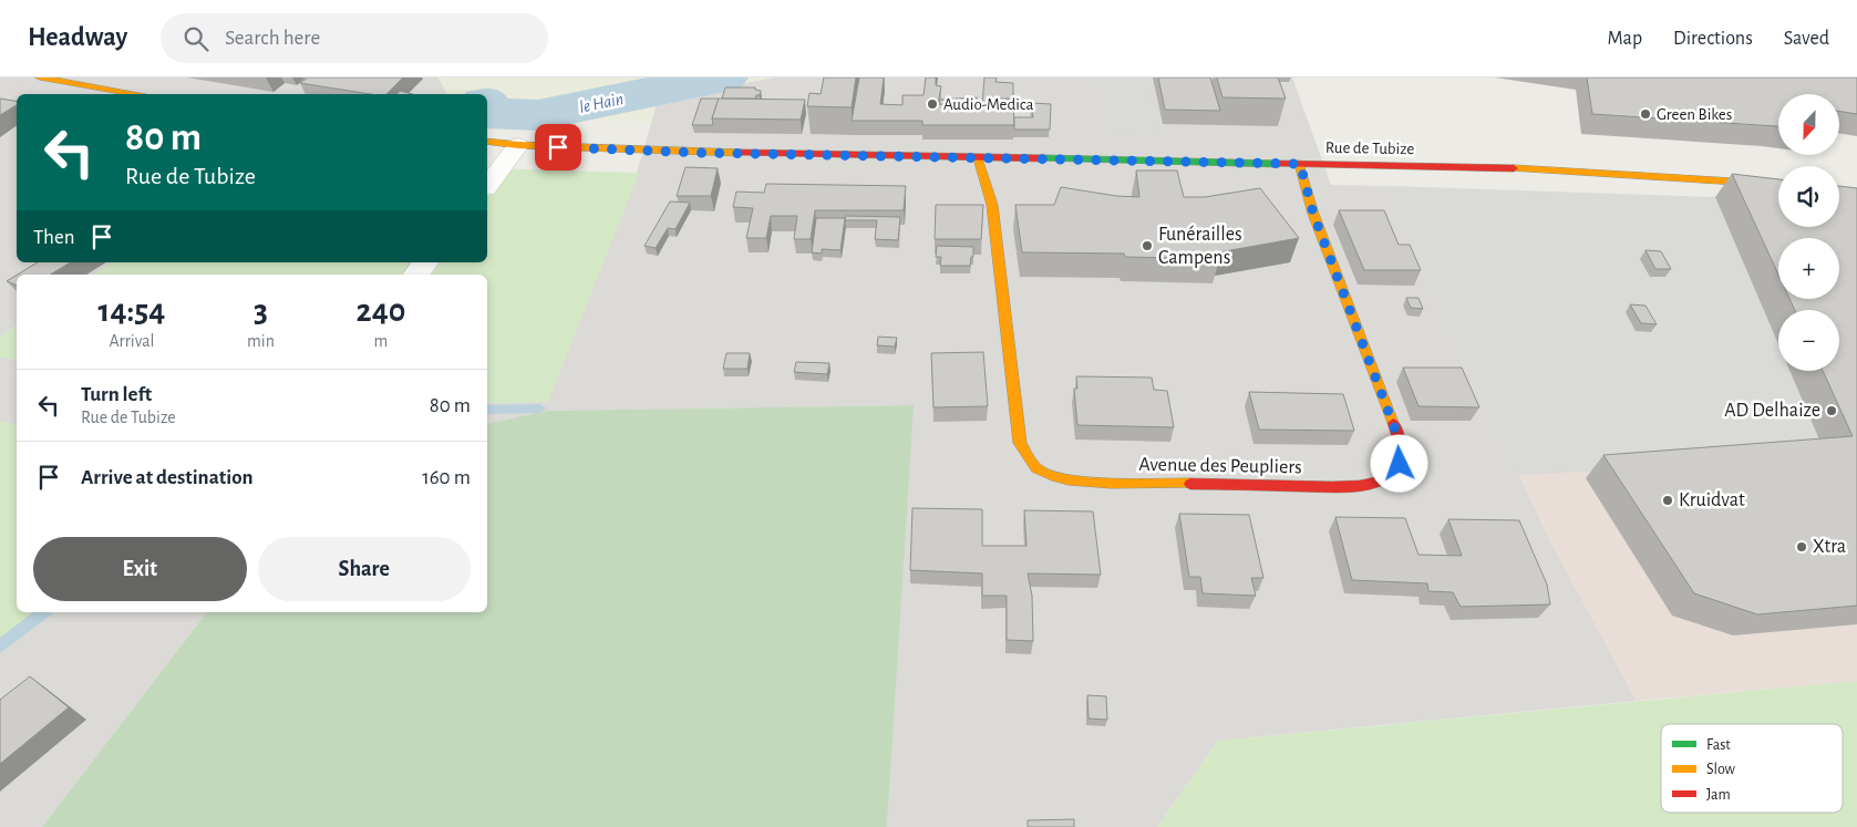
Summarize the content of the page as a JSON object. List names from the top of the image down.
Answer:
{
  "streets": {
    "main road": ["Rue de Tubize", "Avenue des Peupliers"]
  },
  "crossings": [
    ["Rue de Tubize", "Avenue des Peupliers"]
  ],
  "water": ["le Hain"],
  "places": [
    "Audio-Medica",
    "Green Bikes",
    "Funérailles Campens",
    "AD Delhaize",
    "Kruidvat",
    "Xtra"
  ],
  "legend": ["Fast", "Slow", "Jam"],
  "north": "bottom",
  "page": {
    "header": "Headway",
    "search": "Search here",
    "nav": ["Map", "Directions", "Saved"],
    "map_buttons": ["+", "−"],
    "turn": ["80 m", "Rue de Tubize"],
    "then": "Then",
    "eta": [
      "14:54",
      "Arrival",
      "3",
      "min",
      "240",
      "m"
    ],
    "list": [
      {
        "name": "Turn left",
        "note": "Rue de Tubize",
        "value": "80 m"
      },
      {
        "name": "Arrive at destination",
        "value": "160 m"
      }
    ],
    "buttons": ["Exit", "Share"]
  }
}
